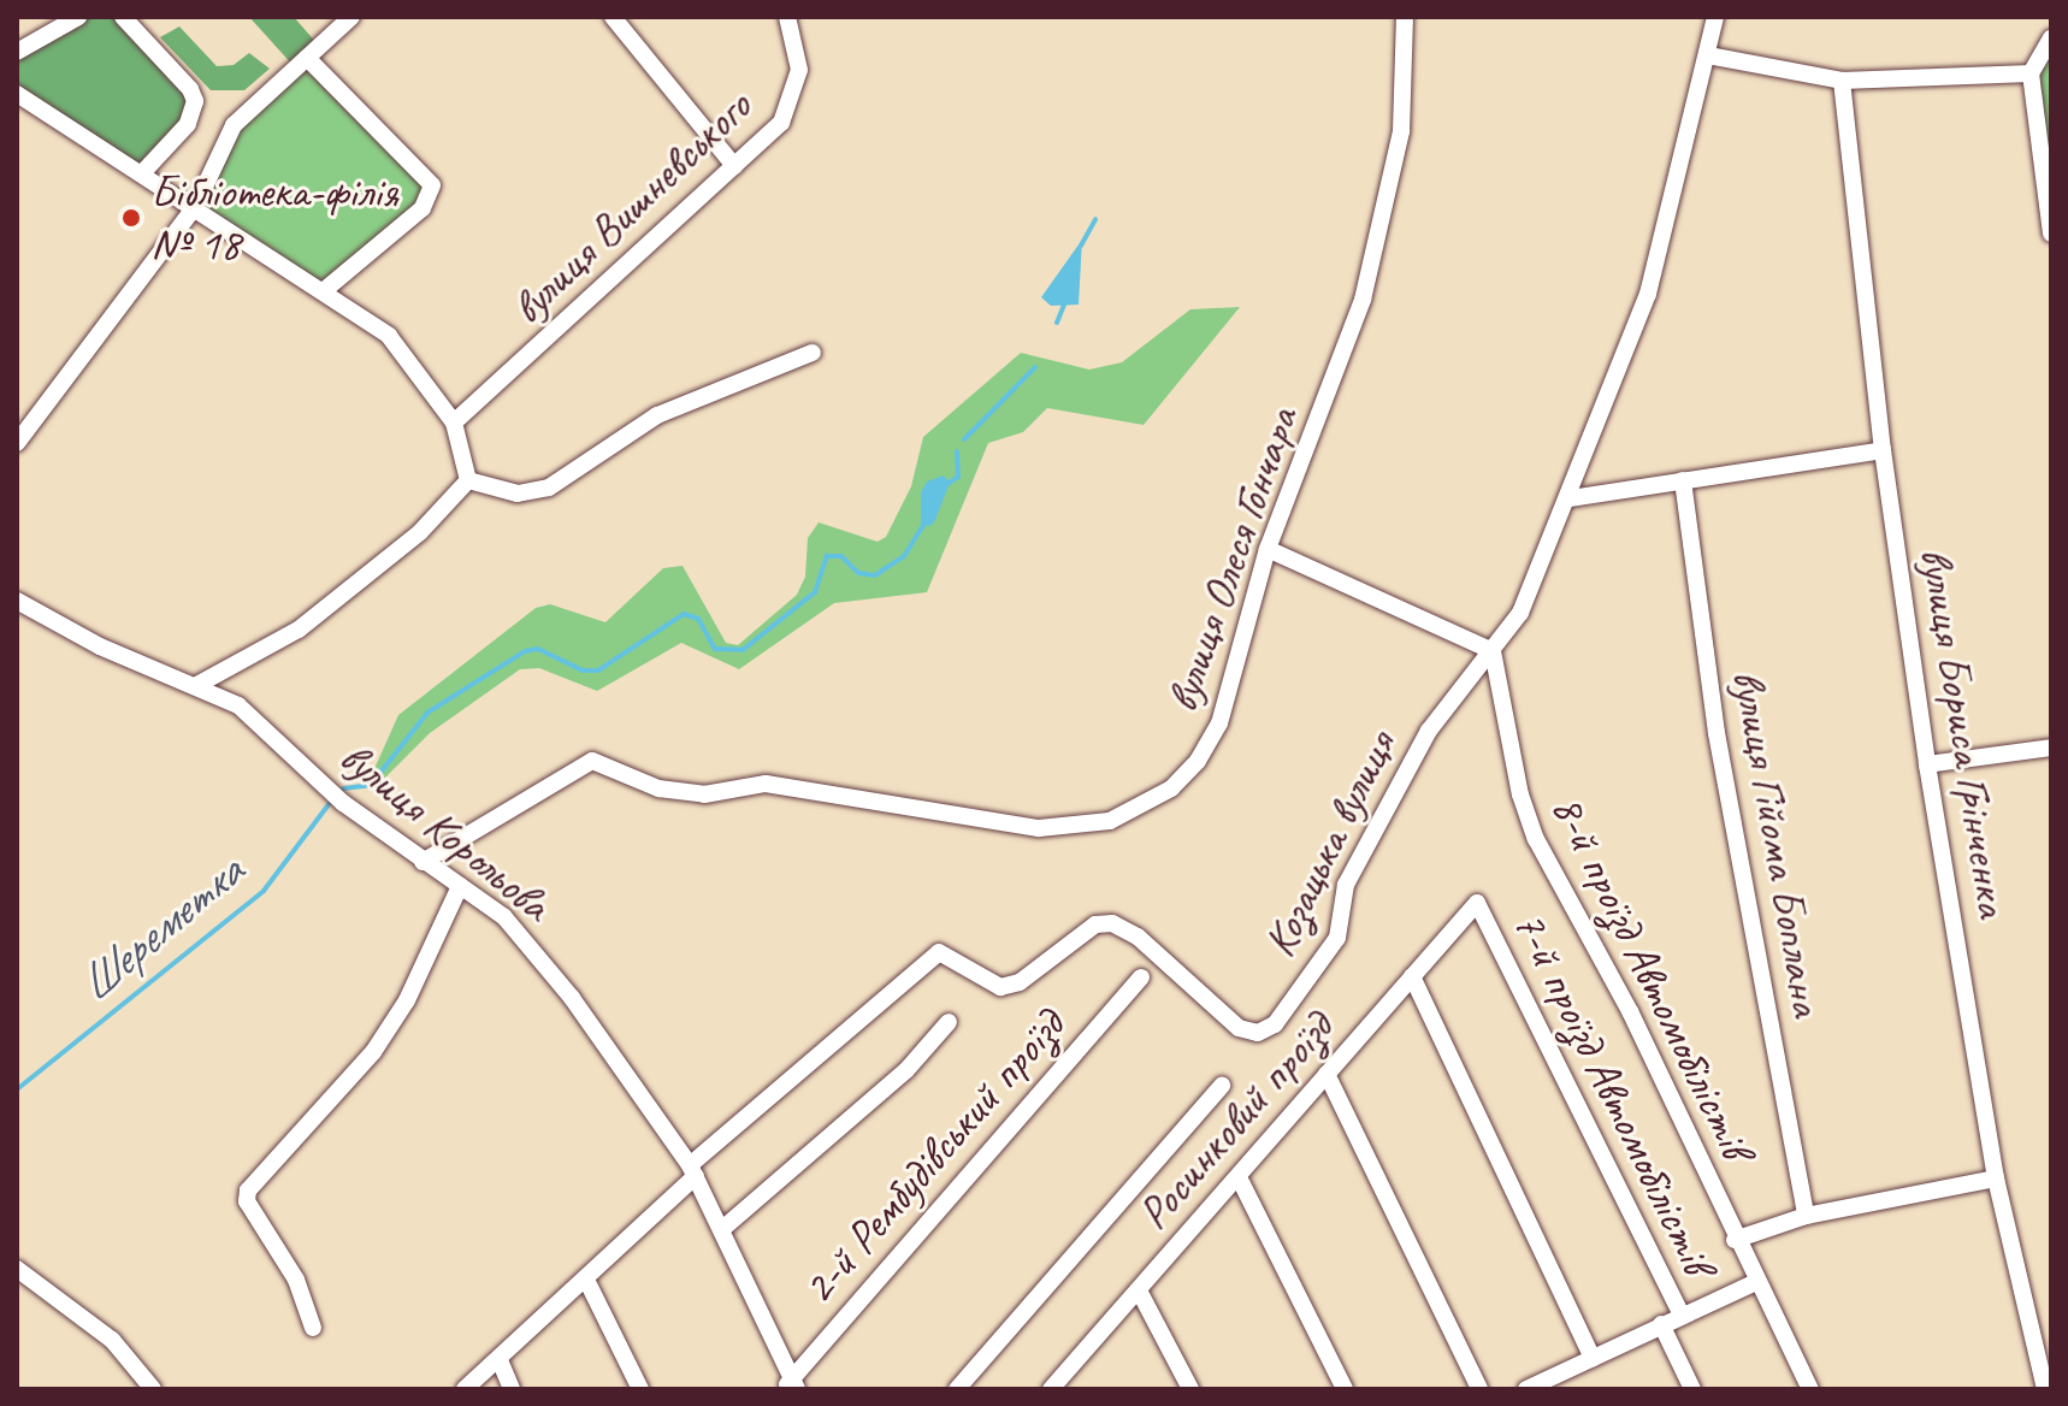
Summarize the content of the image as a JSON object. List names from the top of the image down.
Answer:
{
  "streets": {
    "street": [
      "вулиця Вишневського",
      "вулиця Олеся Гончара",
      "вулиця Бориса Грінченка",
      "вулиця Корольова",
      "вулиця Гійома Боплана",
      "Козацька вулиця",
      "8-й проїзд Автомобілістів",
      "7-й проїзд Автомобілістів",
      "Росинковий проїзд",
      "2-й Рембудівський проїзд"
    ]
  },
  "crossings": [
    ["вулиця Олеся Гончара", "вулиця Корольова"],
    ["вулиця Корольова", "Козацька вулиця"],
    ["вулиця Корольова", "2-й Рембудівський проїзд"],
    ["Козацька вулиця", "8-й проїзд Автомобілістів"],
    ["7-й проїзд Автомобілістів", "Росинковий проїзд"]
  ],
  "water": ["Шереметка"],
  "places": ["Бібліотека-філія № 18"]
}
